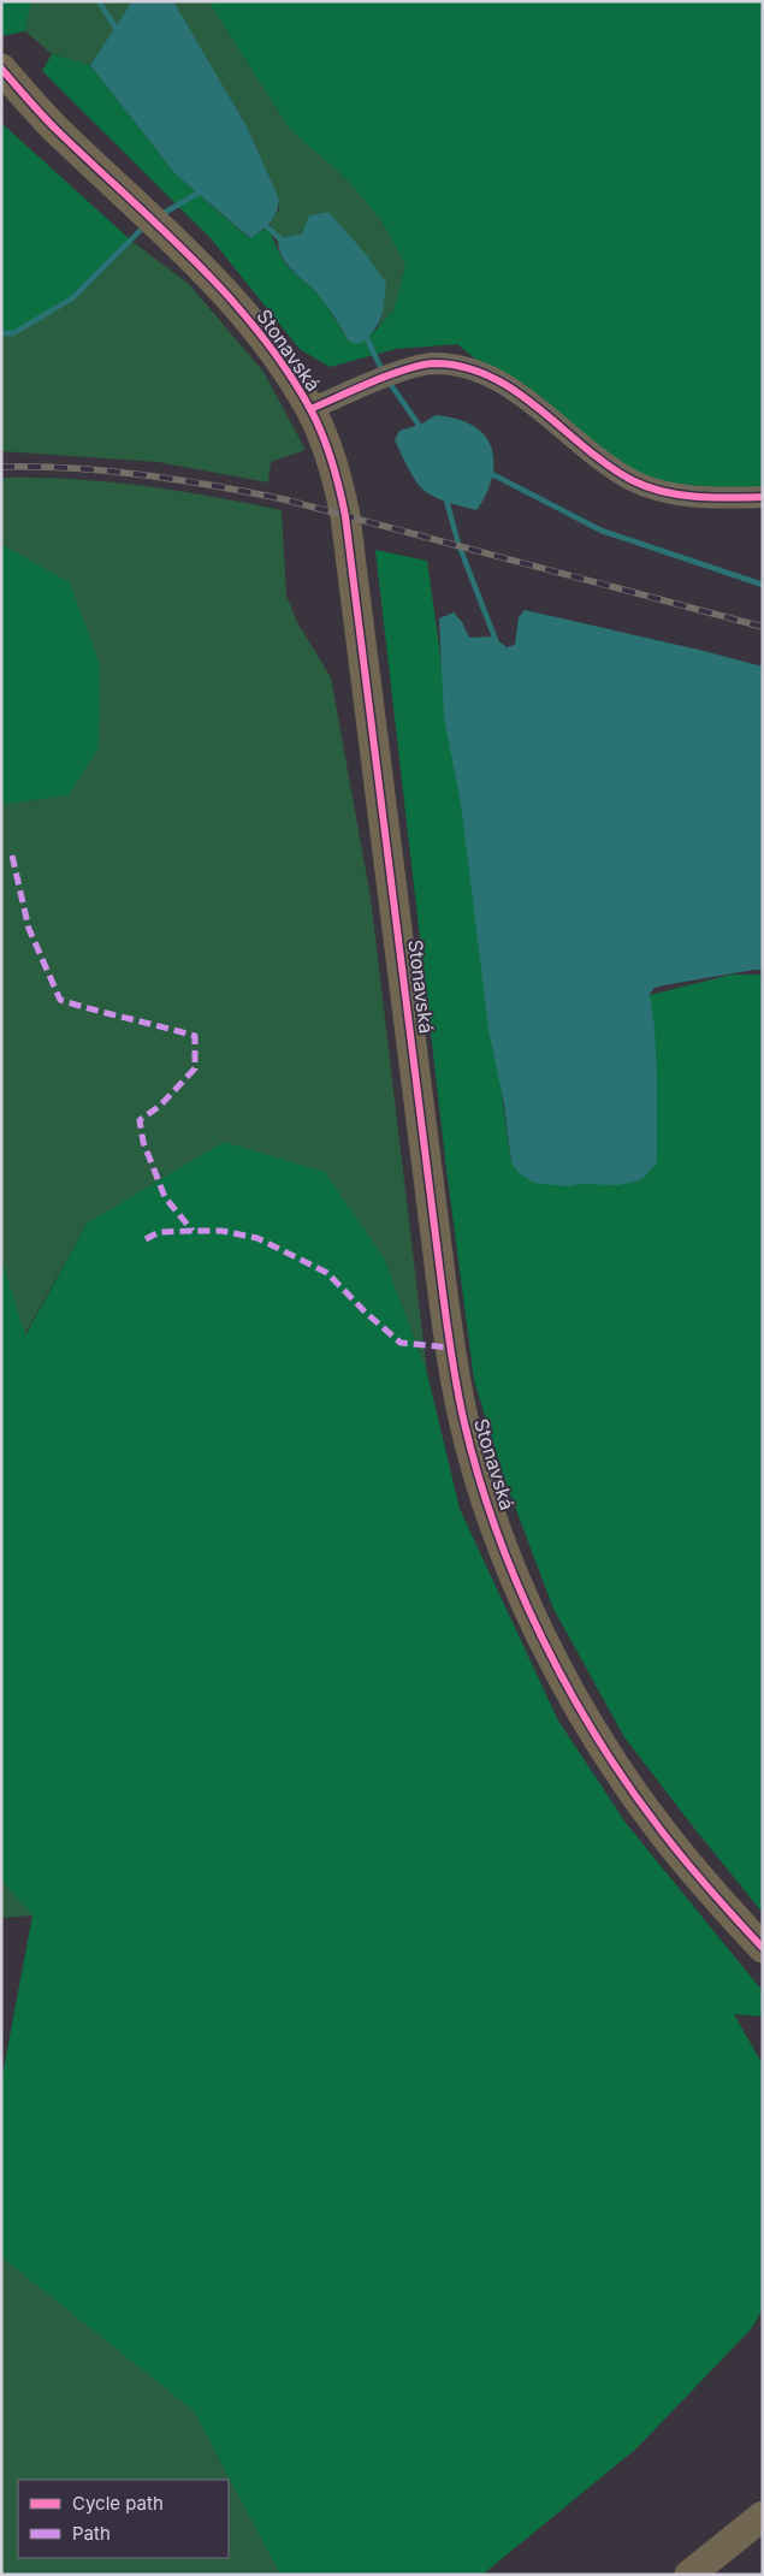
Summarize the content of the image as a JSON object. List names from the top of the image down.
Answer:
{
  "streets": {
    "street": ["Stonavská"]
  },
  "legend": ["Cycle path", "Path"]
}
